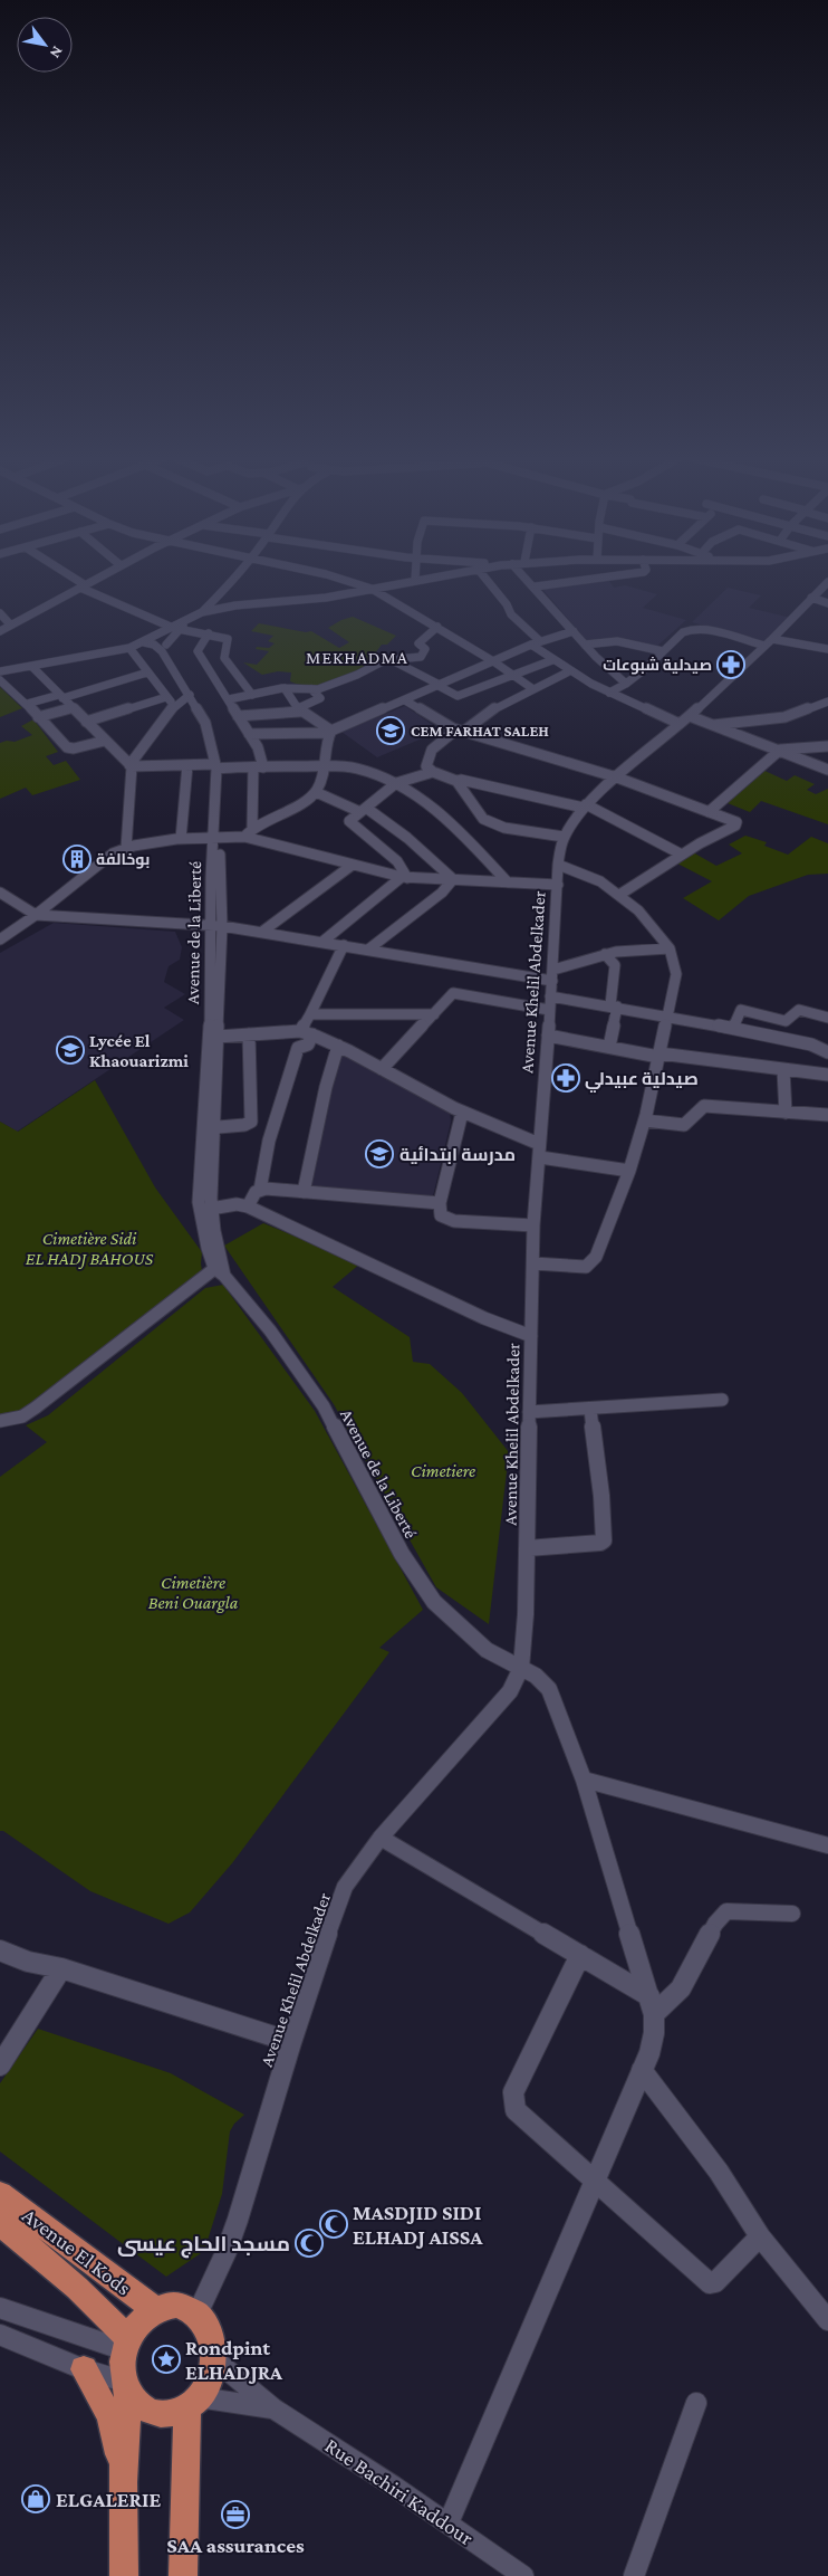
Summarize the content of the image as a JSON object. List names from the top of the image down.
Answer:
{
  "streets": {
    "main road": ["Avenue El Kods"],
    "street": ["Avenue de la Liberté", "Avenue Khelil Abdelkader", "Rue Bachiri Kaddour"]
  },
  "crossings": [
    ["Avenue de la Liberté", "Avenue Khelil Abdelkader"],
    ["Avenue Khelil Abdelkader", "Avenue El Kods"],
    ["Avenue Khelil Abdelkader", "Rue Bachiri Kaddour"],
    ["Avenue El Kods", "Rue Bachiri Kaddour"]
  ],
  "districts": ["MEKHADMA"],
  "parks": ["Cimetière Sidi EL HADJ BAHOUS", "Cimetiere", "Cimetière Beni Ouargla"],
  "places": {
    "pharmacy": ["صيدلية شبوعات", "صيدلية عبيدلي"],
    "school or university": ["CEM FARHAT SALEH", "Lycée El Khaouarizmi", "مدرسة ابتدائية"],
    "building": ["بوخالفة"],
    "mosque": ["MASDJID SIDI ELHADJ AISSA", "مسجد الحاج عيسى"],
    "place": ["Rondpint ELHADJRA"],
    "shop": ["ELGALERIE"],
    "office": ["SAA assurances"]
  },
  "north": "bottom right"
}
